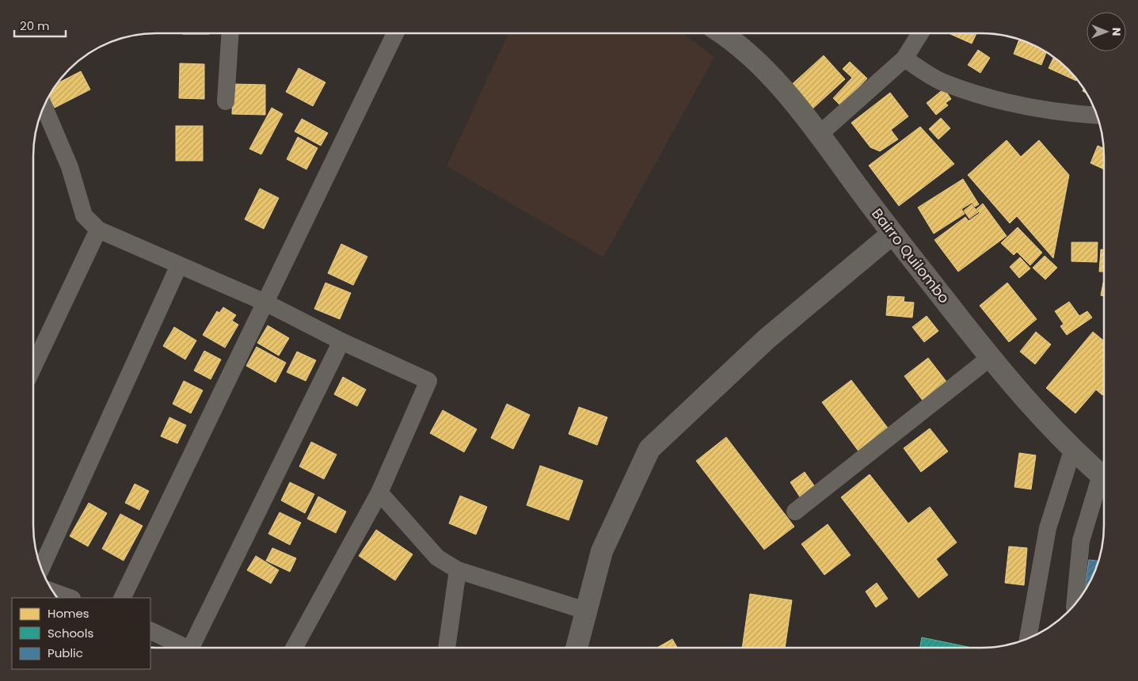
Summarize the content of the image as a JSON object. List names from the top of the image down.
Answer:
{
  "streets": {
    "street": ["Bairro Quilombo"]
  },
  "legend": ["Homes", "Schools", "Public"],
  "scale_bar": "20 m",
  "north": "right"
}
